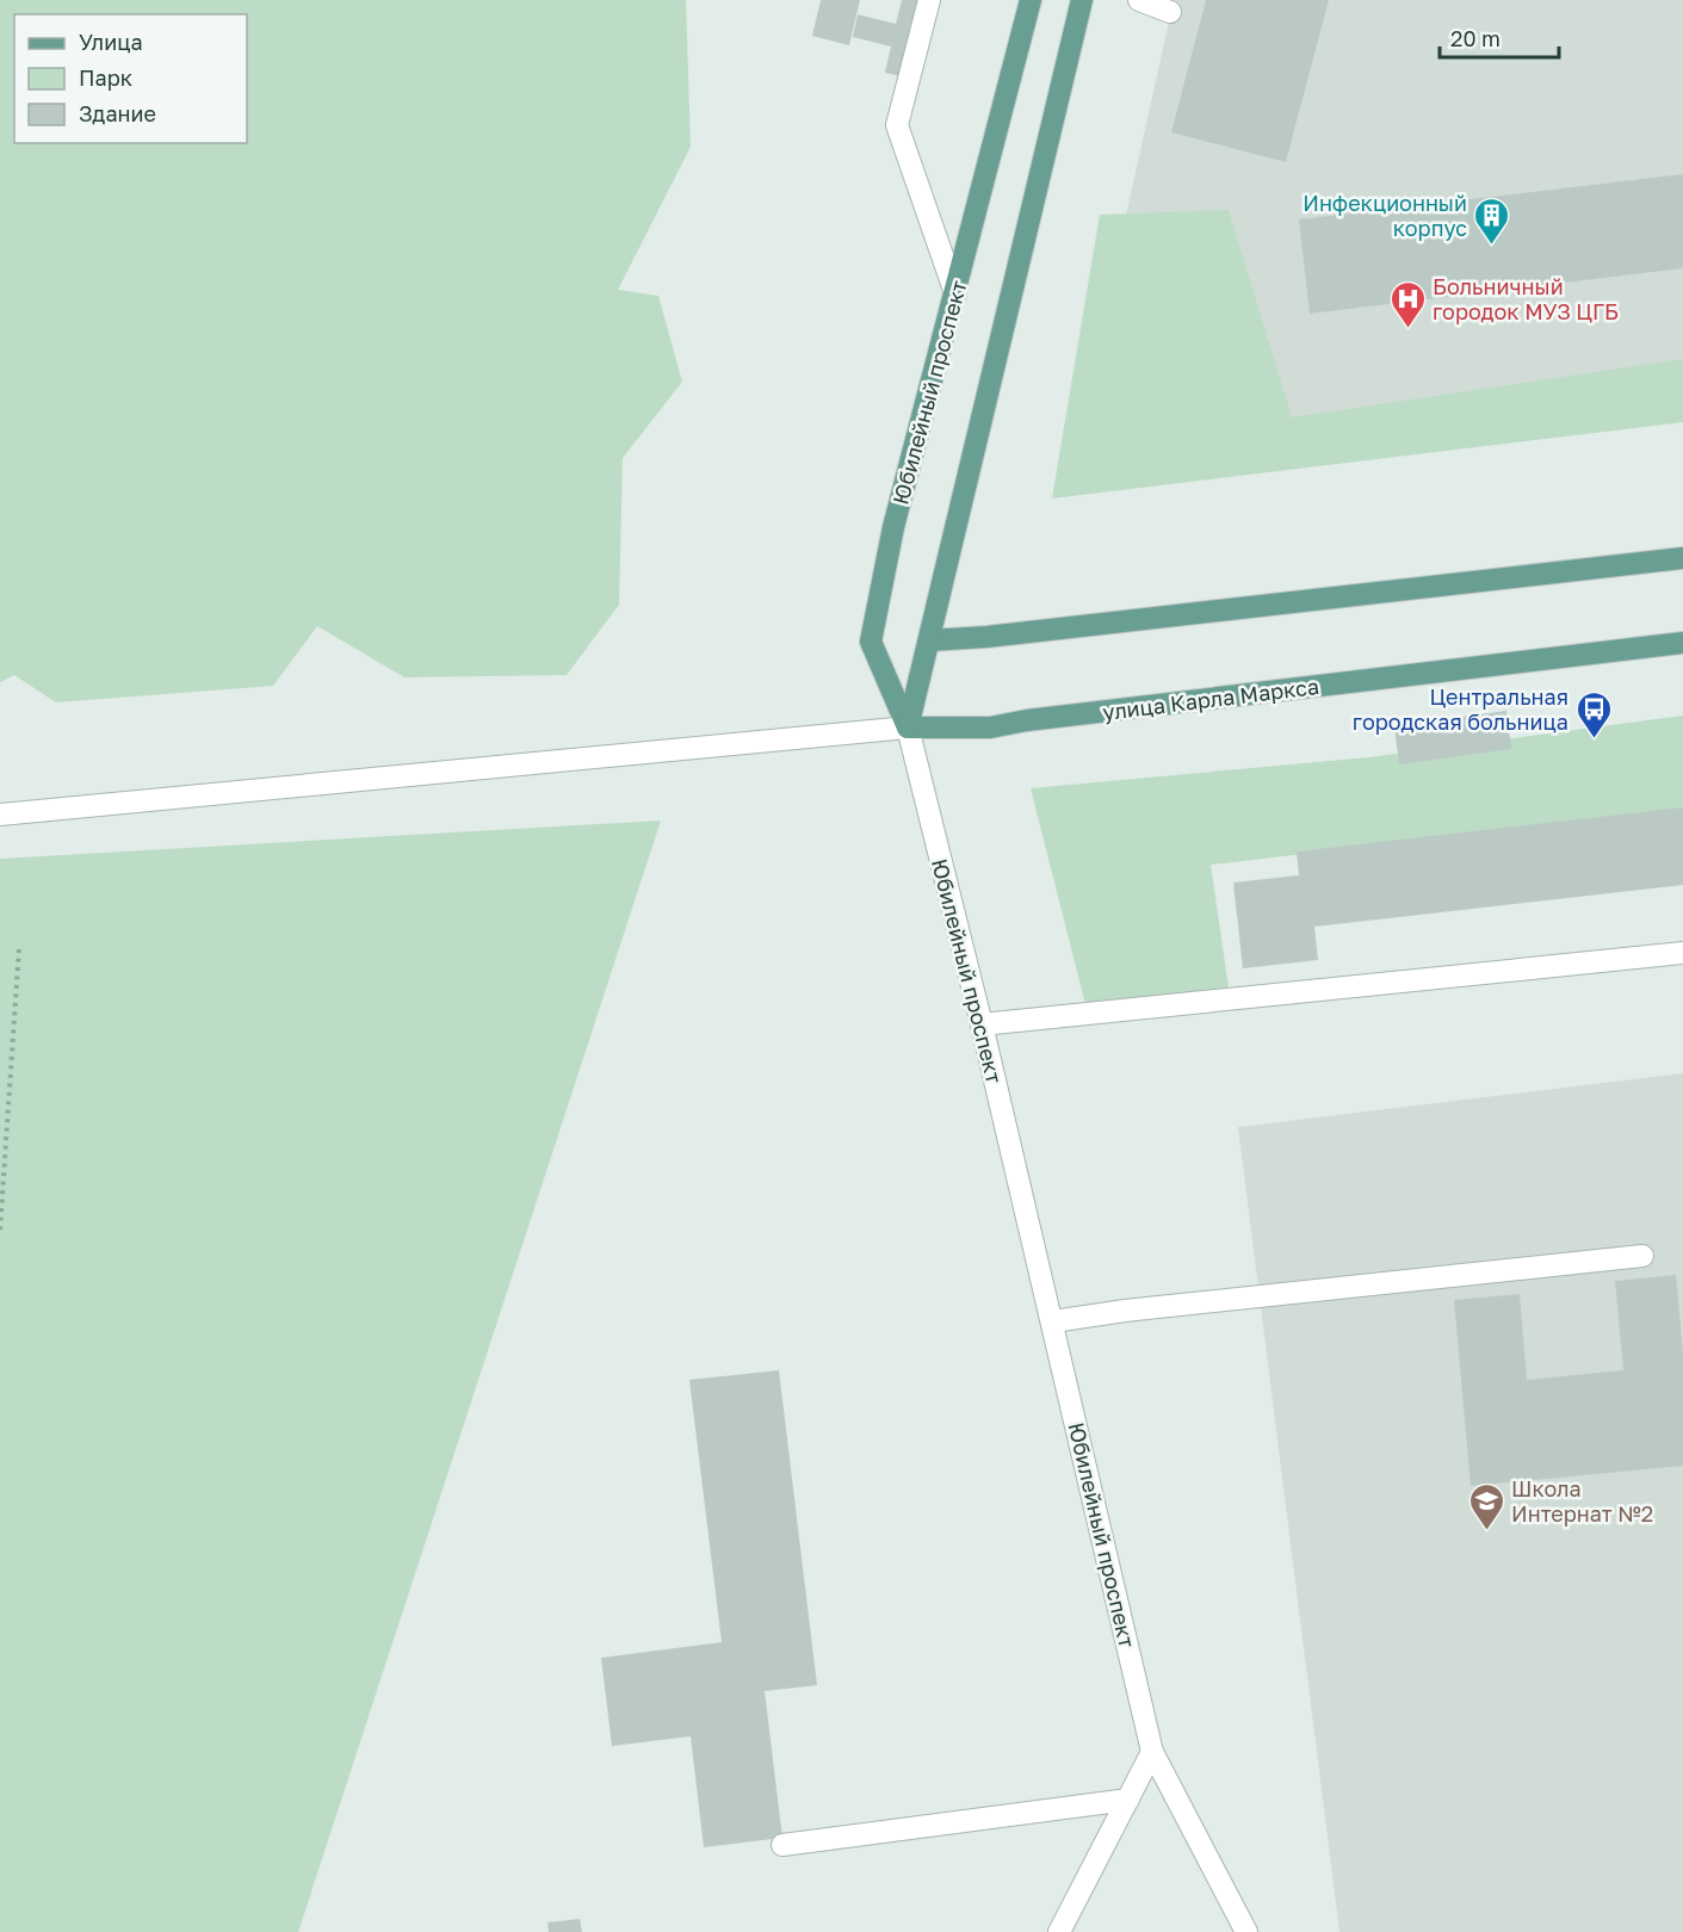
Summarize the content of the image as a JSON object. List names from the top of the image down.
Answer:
{
  "streets": {
    "main road": ["Юбилейный проспект", "улица Карла Маркса"]
  },
  "crossings": [
    ["Юбилейный проспект", "улица Карла Маркса"]
  ],
  "places": {
    "building": ["Инфекционный корпус"],
    "hospital": ["Больничный городок МУЗ ЦГБ"],
    "bus stop": ["Центральная городская больница"],
    "school or university": ["Школа Интернат №2"]
  },
  "legend": ["Улица", "Парк", "Здание"],
  "scale_bar": "20 m"
}
